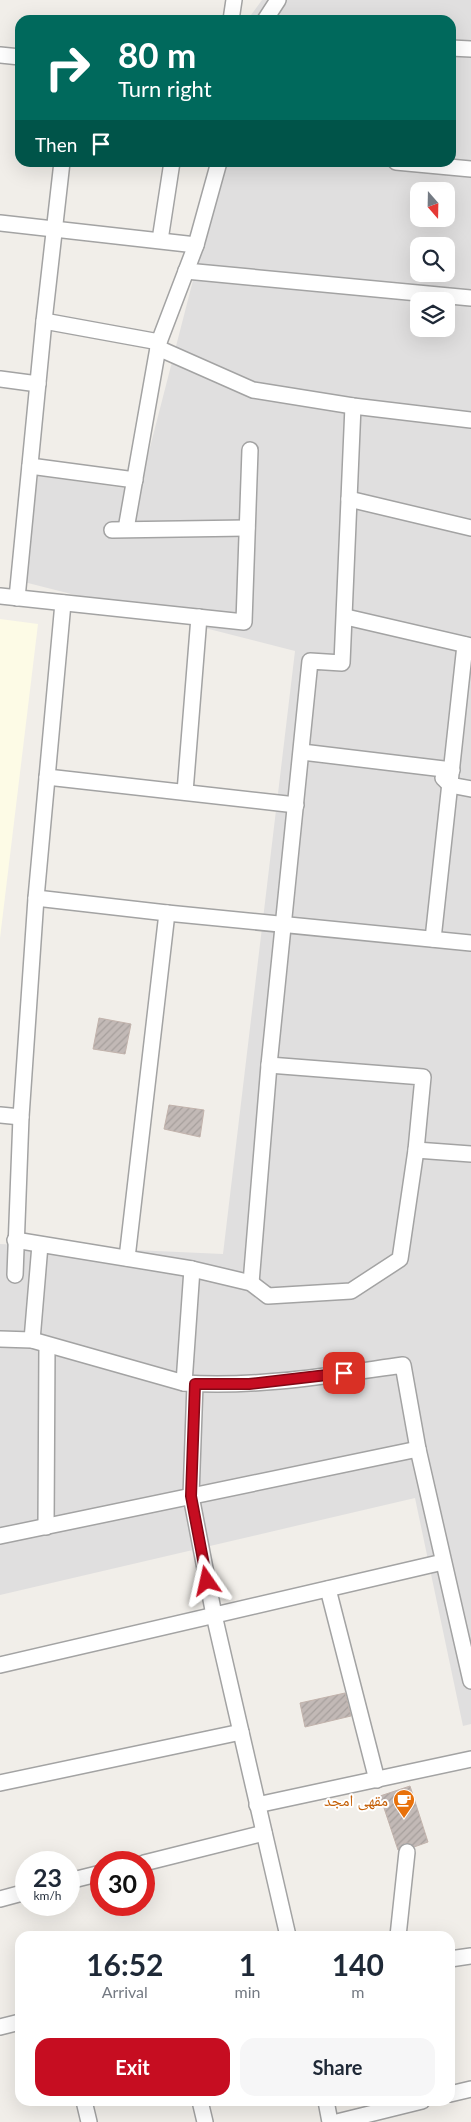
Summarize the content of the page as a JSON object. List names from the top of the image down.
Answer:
{
  "places": {
    "cafe": ["مقهى امجد"]
  },
  "north": "bottom",
  "page": {
    "turn": ["80 m", "Turn right"],
    "then": "Then",
    "speed": "23 km/h",
    "limit": "30",
    "eta": [
      "16:52",
      "Arrival",
      "1",
      "min",
      "140",
      "m"
    ],
    "buttons": ["Exit", "Share"]
  }
}
